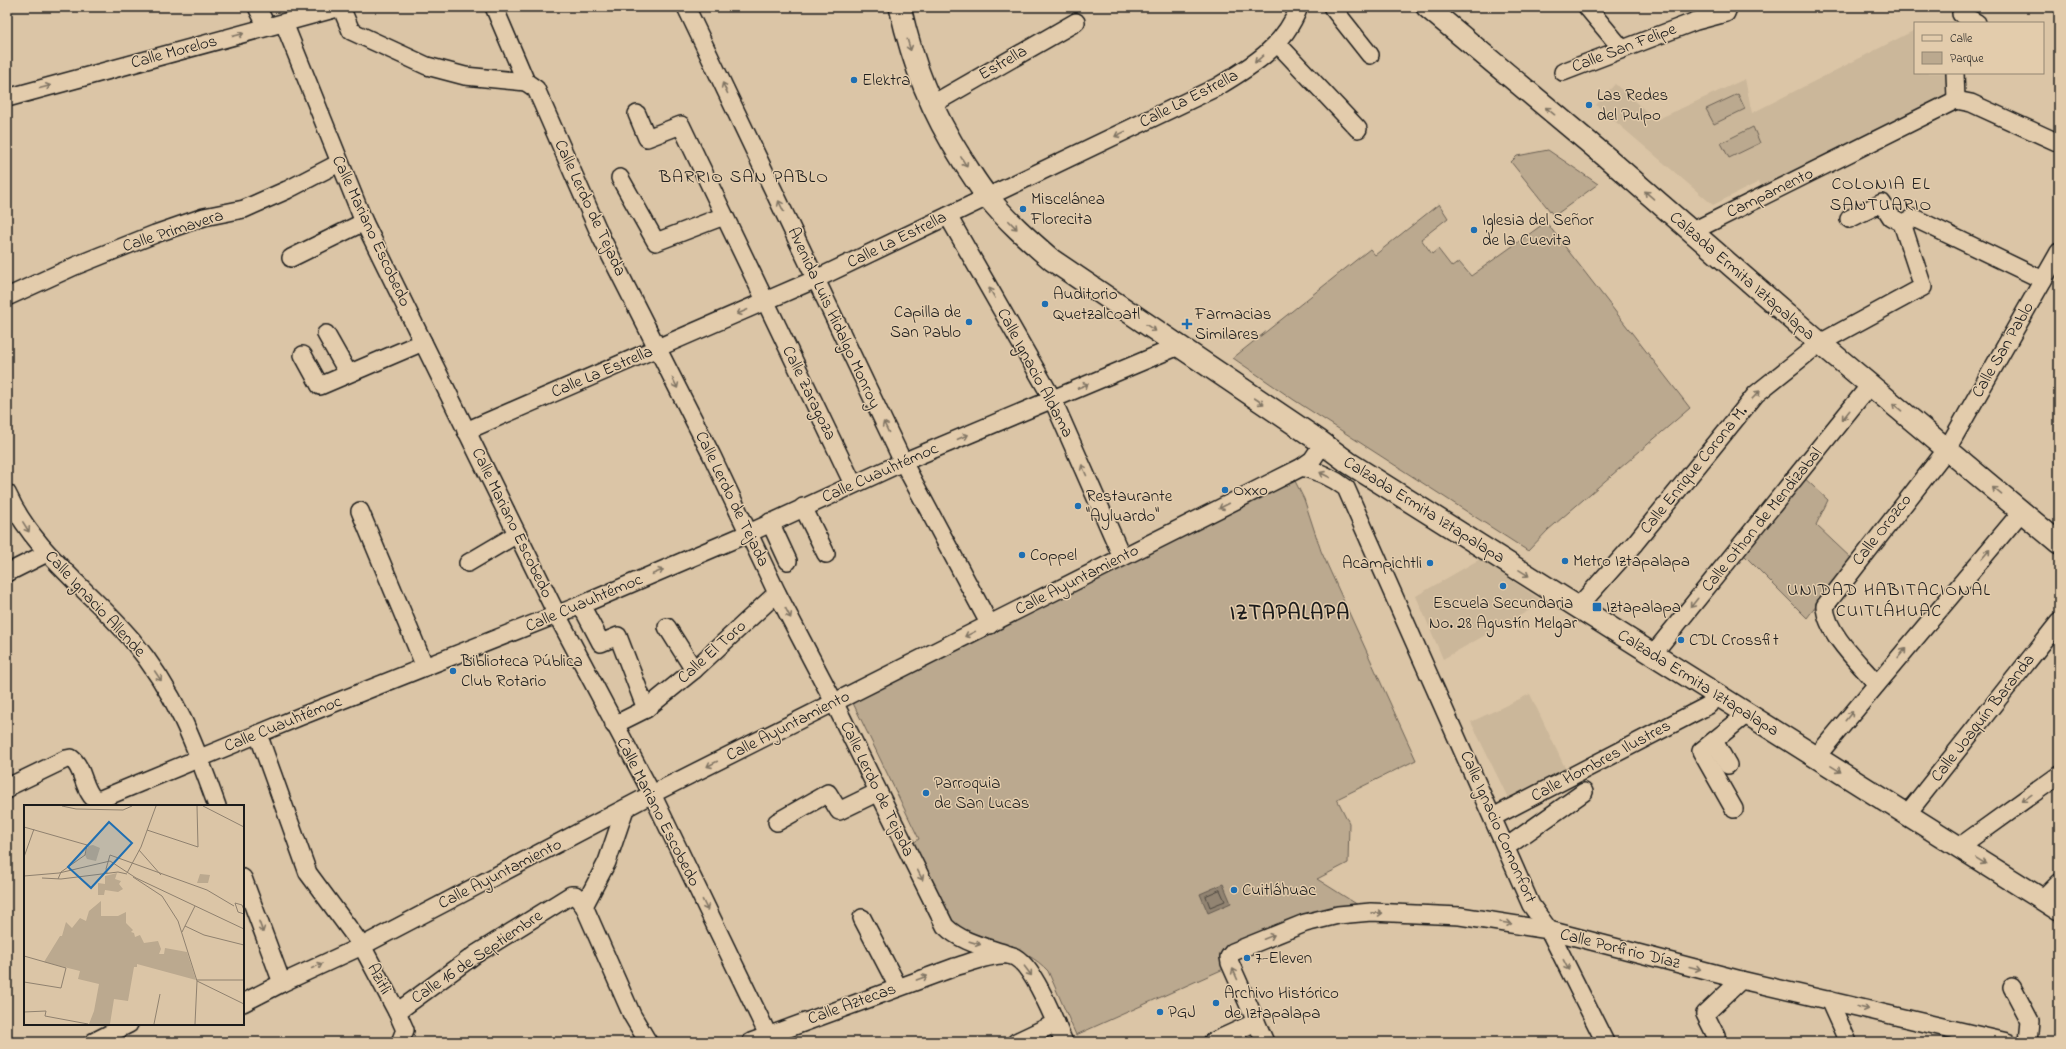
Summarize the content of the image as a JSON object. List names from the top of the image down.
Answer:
{
  "streets": {
    "main road": ["Calzada Ermita Iztapalapa"],
    "street": [
      "Calle San Felipe",
      "Calle Morelos",
      "Estrella",
      "Calle La Estrella",
      "Campamento",
      "Calle Lerdo de Tejada",
      "Calle Primavera",
      "Calle Mariano Escobedo",
      "Avenida Luis Hidalgo Monroy",
      "Calle San Pablo",
      "Calle Ignacio Aldama",
      "Calle Zaragoza",
      "Calle Enrique Corona M.",
      "Calle Cuauhtémoc",
      "Calle Othon de Mendizabal",
      "Calle Orozco",
      "Calle Ayuntamiento",
      "Calle Ignacio Allende",
      "Calle El Toro",
      "Calle Joaquín Baranda",
      "Calle Hombres Ilustres",
      "Calle Ignacio Comonfort",
      "Calle Porfirio Díaz",
      "Calle 16 de Septiembre",
      "Azitli",
      "Calle Aztecas"
    ]
  },
  "crossings": [
    ["Calle Morelos", "Calle Mariano Escobedo"],
    ["Estrella", "Calzada Ermita Iztapalapa"],
    ["Calle La Estrella", "Calle Lerdo de Tejada"],
    ["Calle La Estrella", "Calle Mariano Escobedo"],
    ["Calle La Estrella", "Calzada Ermita Iztapalapa"],
    ["Calle La Estrella", "Avenida Luis Hidalgo Monroy"],
    ["Calle La Estrella", "Calle Ignacio Aldama"],
    ["Calle La Estrella", "Calle Zaragoza"],
    ["Campamento", "Calzada Ermita Iztapalapa"],
    ["Calle Lerdo de Tejada", "Calle Cuauhtémoc"],
    ["Calle Lerdo de Tejada", "Calle Ayuntamiento"],
    ["Calle Lerdo de Tejada", "Calle El Toro"],
    ["Calle Lerdo de Tejada", "Calle Aztecas"],
    ["Calle Primavera", "Calle Mariano Escobedo"],
    ["Calle Mariano Escobedo", "Calle Cuauhtémoc"],
    ["Calle Mariano Escobedo", "Calle Ayuntamiento"],
    ["Calle Mariano Escobedo", "Calle El Toro"],
    ["Calle Mariano Escobedo", "Calle Aztecas"],
    ["Calzada Ermita Iztapalapa", "Calle San Pablo"],
    ["Calzada Ermita Iztapalapa", "Calle Enrique Corona M."],
    ["Calzada Ermita Iztapalapa", "Calle Cuauhtémoc"],
    ["Calzada Ermita Iztapalapa", "Calle Othon de Mendizabal"],
    ["Calzada Ermita Iztapalapa", "Calle Orozco"],
    ["Calzada Ermita Iztapalapa", "Calle Ayuntamiento"],
    ["Calzada Ermita Iztapalapa", "Calle Joaquín Baranda"],
    ["Calzada Ermita Iztapalapa", "Calle Ignacio Comonfort"],
    ["Avenida Luis Hidalgo Monroy", "Calle Cuauhtémoc"],
    ["Avenida Luis Hidalgo Monroy", "Calle Ayuntamiento"],
    ["Calle San Pablo", "Calle Orozco"],
    ["Calle Ignacio Aldama", "Calle Cuauhtémoc"],
    ["Calle Ignacio Aldama", "Calle Ayuntamiento"],
    ["Calle Zaragoza", "Calle Cuauhtémoc"],
    ["Calle Cuauhtémoc", "Calle Ignacio Allende"],
    ["Calle Cuauhtémoc", "Azitli"],
    ["Calle Ayuntamiento", "Calle Ignacio Comonfort"],
    ["Calle Ayuntamiento", "Azitli"],
    ["Calle Hombres Ilustres", "Calle Ignacio Comonfort"],
    ["Calle 16 de Septiembre", "Azitli"]
  ],
  "one_way": [
    "Calle Morelos",
    "Calle La Estrella",
    "Calle Lerdo de Tejada",
    "Avenida Luis Hidalgo Monroy",
    "Calle Ignacio Aldama",
    "Calle Enrique Corona M.",
    "Calle Cuauhtémoc",
    "Calle Othon de Mendizabal",
    "Calle Ignacio Allende",
    "Calle Porfirio Díaz",
    "Calle Aztecas"
  ],
  "districts": [
    "BARRIO SAN PABLO",
    "COLONIA EL SANTUARIO",
    "UNIDAD HABITACIONAL CUITLÁHUAC",
    "IZTAPALAPA"
  ],
  "places": {
    "other": [
      "Elektra",
      "Las Redes del Pulpo",
      "Miscelánea Florecita",
      "Iglesia del Señor de la Cuevita",
      "Auditorio Quetzalcoatl",
      "Capilla de San Pablo",
      "Oxxo",
      "Restaurante \"Ayluardo\"",
      "Coppel",
      "Metro Iztapalapa",
      "Acampichtli",
      "Escuela Secundaria No. 28 Agustín Melgar",
      "CDL Crossfit",
      "Biblioteca Pública Club Rotario",
      "Parroquia de San Lucas",
      "Cuitláhuac",
      "7-Eleven",
      "Archivo Histórico de Iztapalapa",
      "PGJ"
    ],
    "health": ["Farmacias Similares"],
    "transit": ["Iztapalapa"]
  },
  "legend": ["Calle", "Parque"]
}
